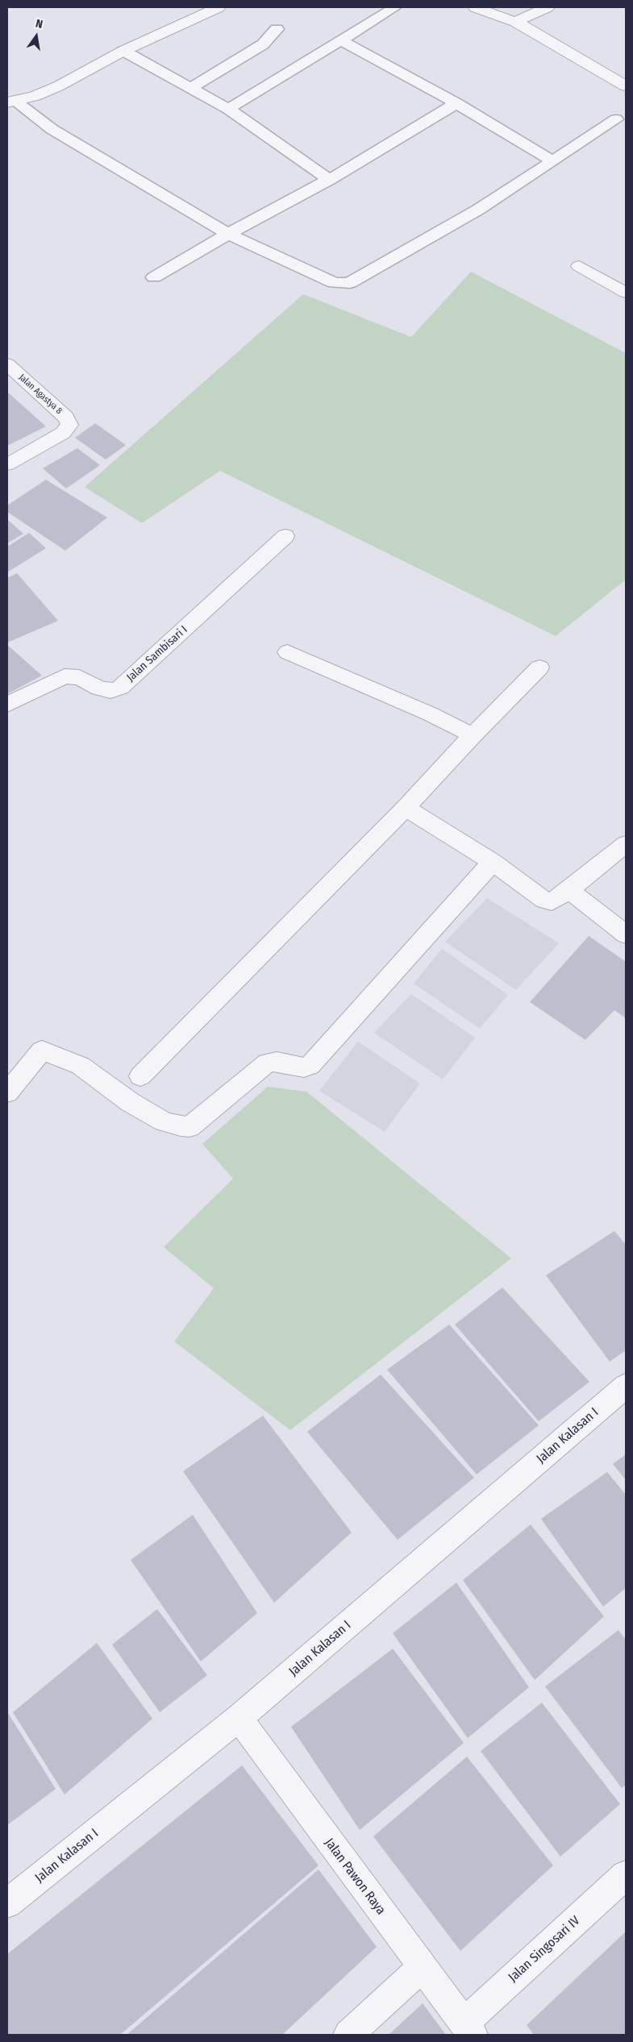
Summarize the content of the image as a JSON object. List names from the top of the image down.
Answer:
{
  "streets": {
    "street": [
      "Jalan Agastya 8",
      "Jalan Sambisari I",
      "Jalan Kalasan I",
      "Jalan Pawon Raya",
      "Jalan Singosari IV"
    ]
  },
  "crossings": [
    ["Jalan Kalasan I", "Jalan Pawon Raya"],
    ["Jalan Pawon Raya", "Jalan Singosari IV"]
  ],
  "north": "top"
}
